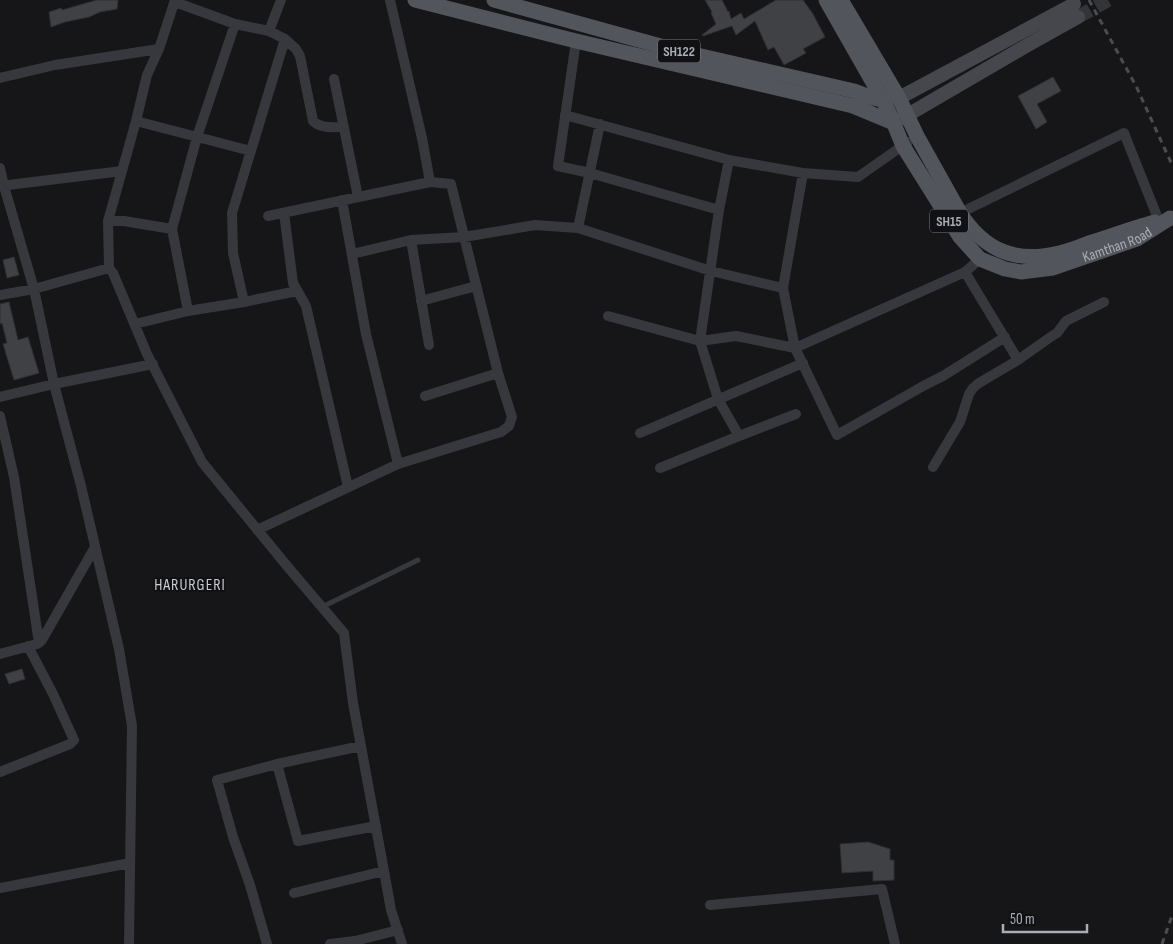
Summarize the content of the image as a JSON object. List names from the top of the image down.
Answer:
{
  "streets": {
    "main road": ["SH122", "SH15", "Kamthan Road"]
  },
  "crossings": [
    ["SH122", "Kamthan Road"]
  ],
  "districts": ["HARURGERI"],
  "scale_bar": "50 m"
}
